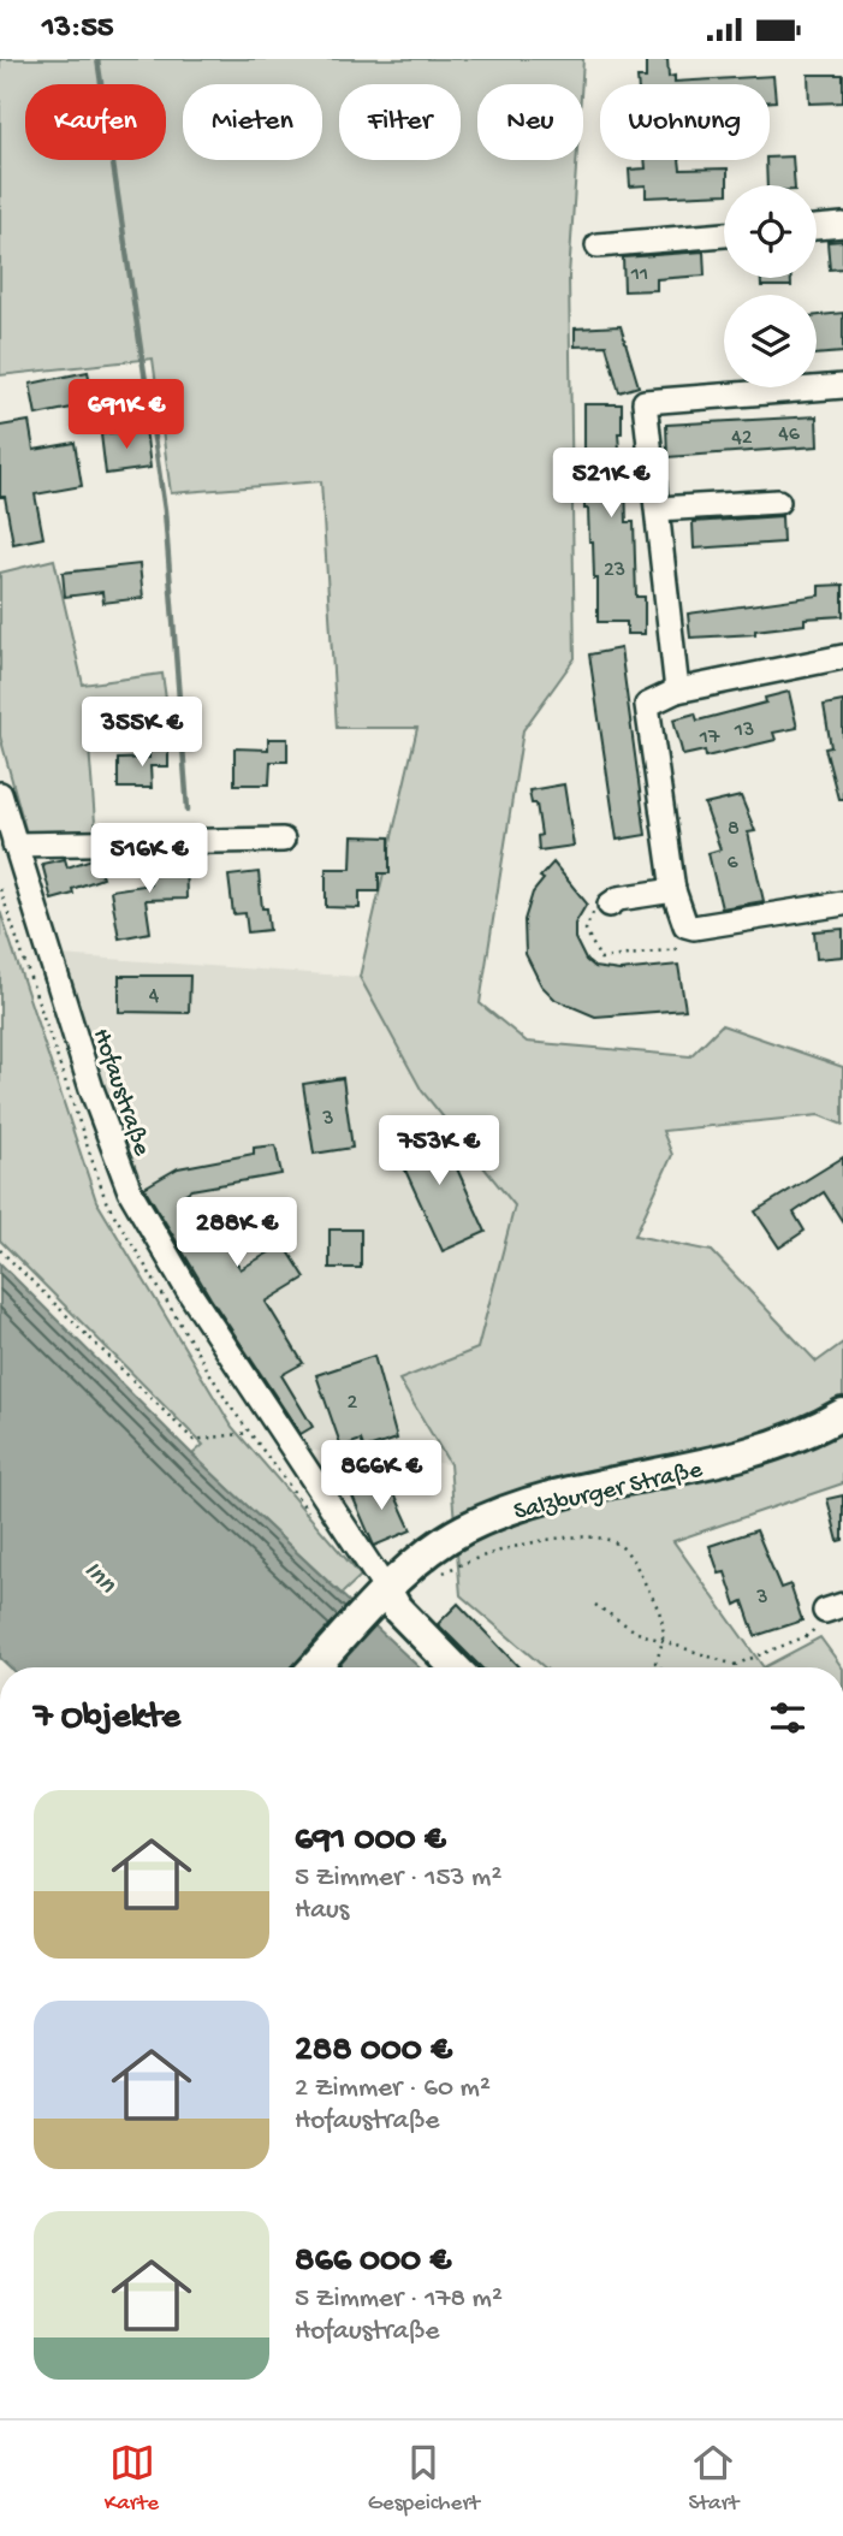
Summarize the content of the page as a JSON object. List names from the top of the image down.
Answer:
{
  "streets": {
    "main road": ["Salzburger Straße"],
    "street": ["Hofaustraße"]
  },
  "crossings": [
    ["Hofaustraße", "Salzburger Straße"]
  ],
  "water": ["Inn"],
  "house_numbers": [
    "11",
    "46",
    "42",
    "23",
    "13",
    "17",
    "8",
    "6",
    "4",
    "3",
    "2",
    "3"
  ],
  "page": {
    "status": "13:55",
    "chip": [
      "Kaufen",
      "Mieten",
      "Filter",
      "Neu",
      "Wohnung"
    ],
    "price": [
      "691K €",
      "521K €",
      "355K €",
      "516K €",
      "753K €",
      "288K €",
      "866K €"
    ],
    "heading": "7 Objekte",
    "list": [
      {
        "name": "691 000 €",
        "note": "5 Zimmer · 153 m² · Haus"
      },
      {
        "name": "288 000 €",
        "note": "2 Zimmer · 60 m² · Hofaustraße"
      },
      {
        "name": "866 000 €",
        "note": "5 Zimmer · 178 m² · Hofaustraße"
      }
    ],
    "tabs": ["Karte", "Gespeichert", "Start"]
  }
}
